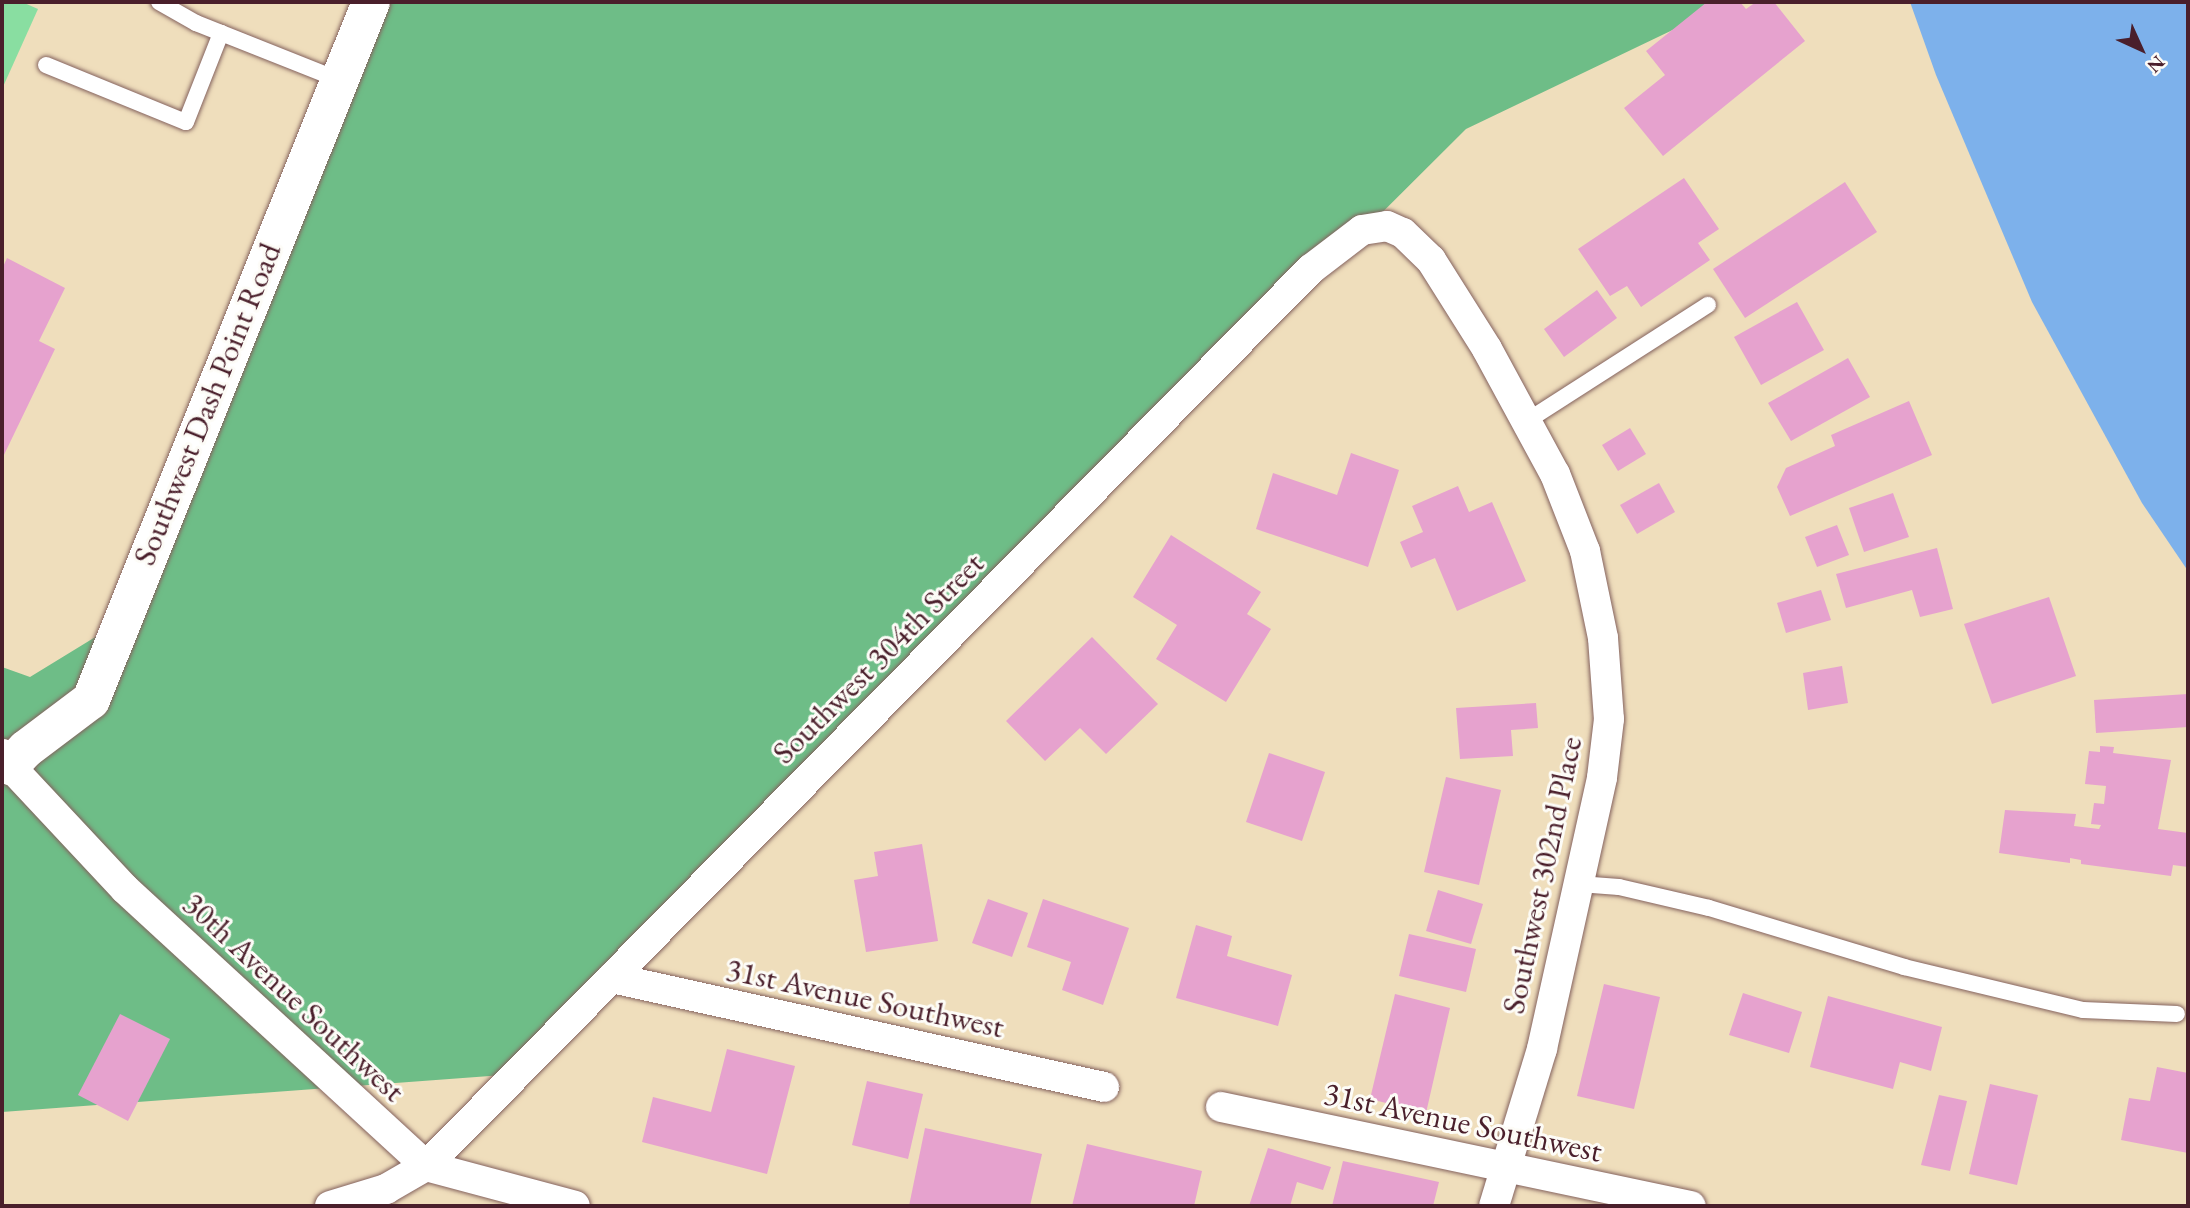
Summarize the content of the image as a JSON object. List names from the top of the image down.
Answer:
{
  "streets": {
    "main road": ["Southwest Dash Point Road"],
    "street": [
      "Southwest 304th Street",
      "Southwest 302nd Place",
      "30th Avenue Southwest",
      "31st Avenue Southwest"
    ]
  },
  "crossings": [
    ["Southwest Dash Point Road", "30th Avenue Southwest"],
    ["Southwest 304th Street", "Southwest 302nd Place"],
    ["Southwest 304th Street", "30th Avenue Southwest"],
    ["Southwest 304th Street", "31st Avenue Southwest"],
    ["Southwest 302nd Place", "31st Avenue Southwest"]
  ],
  "north": "bottom right"
}
